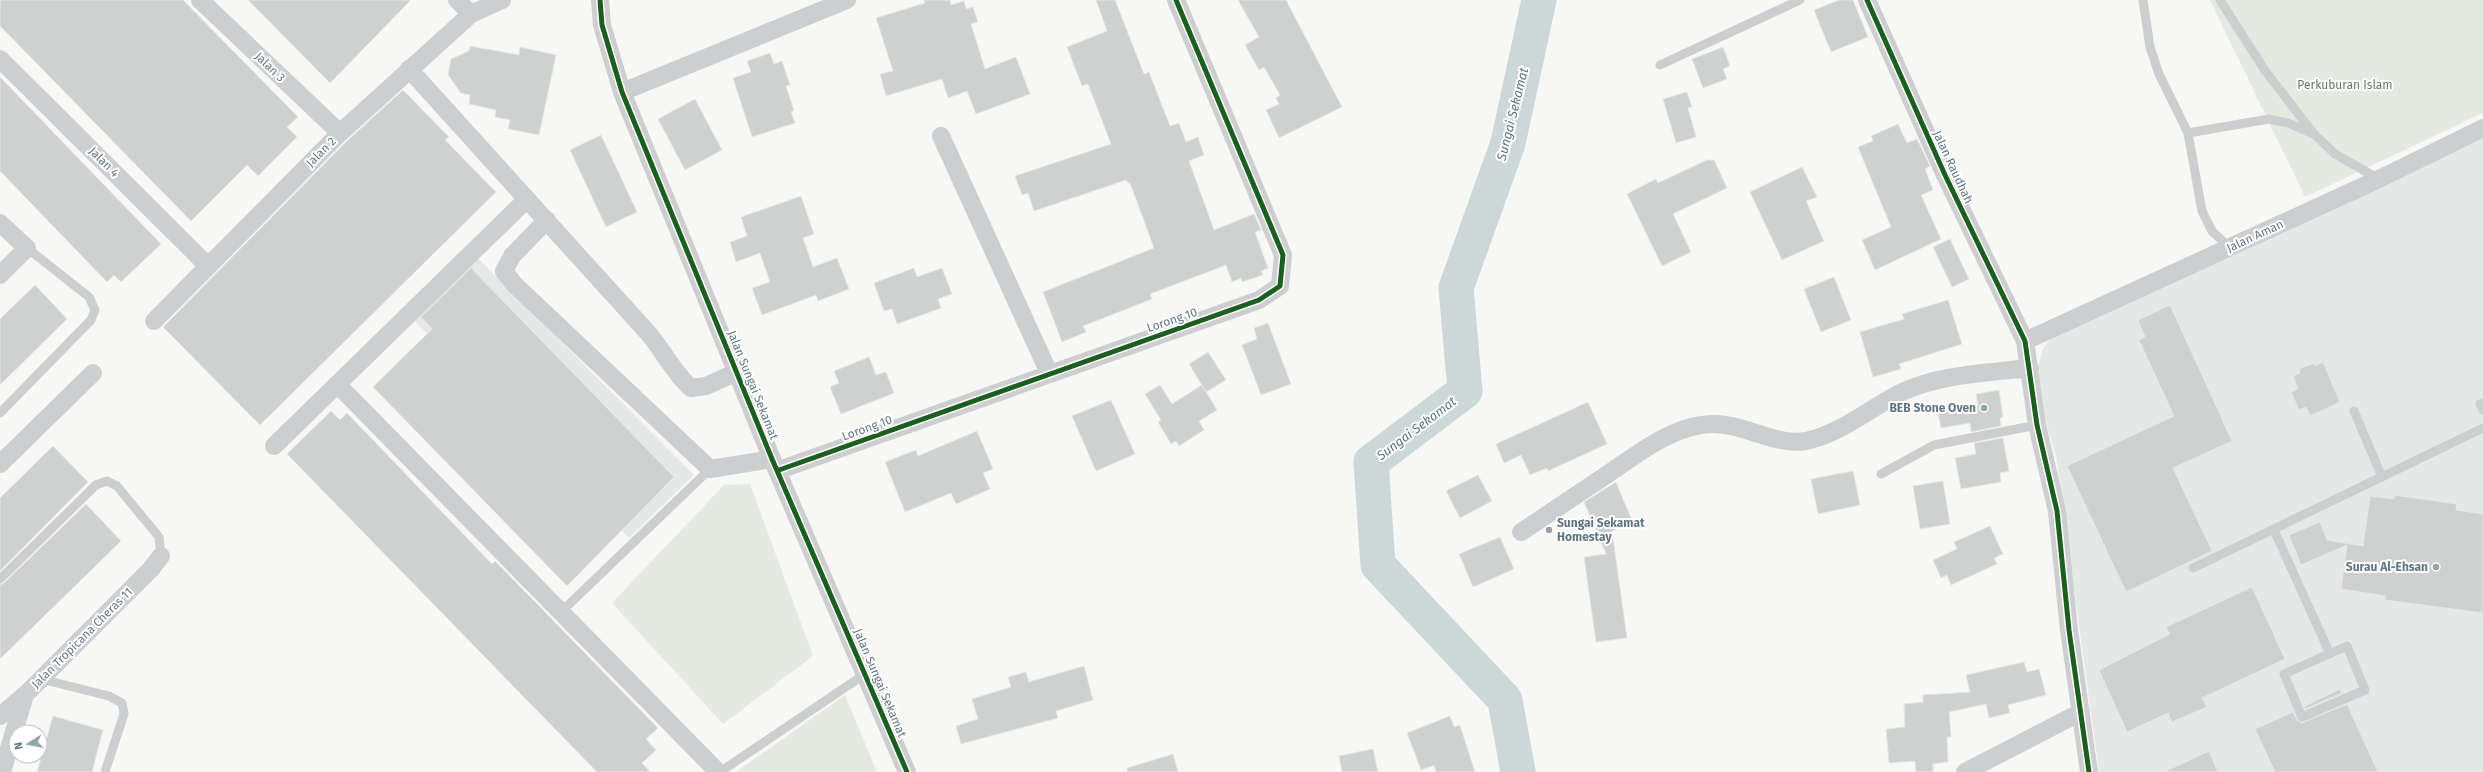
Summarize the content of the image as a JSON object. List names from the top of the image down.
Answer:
{
  "streets": {
    "street": [
      "Jalan 3",
      "Jalan 2",
      "Jalan 4",
      "Jalan Raudhah",
      "Jalan Aman",
      "Lorong 10",
      "Jalan Sungai Sekamat",
      "Jalan Tropicana Cheras 11"
    ]
  },
  "crossings": [
    ["Jalan 3", "Jalan 2"],
    ["Jalan 2", "Jalan 4"],
    ["Jalan Raudhah", "Jalan Aman"],
    ["Lorong 10", "Jalan Sungai Sekamat"]
  ],
  "water": ["Sungai Sekamat"],
  "parks": ["Perkuburan Islam"],
  "places": ["BEB Stone Oven", "Sungai Sekamat Homestay", "Surau Al-Ehsan"],
  "north": "left"
}
